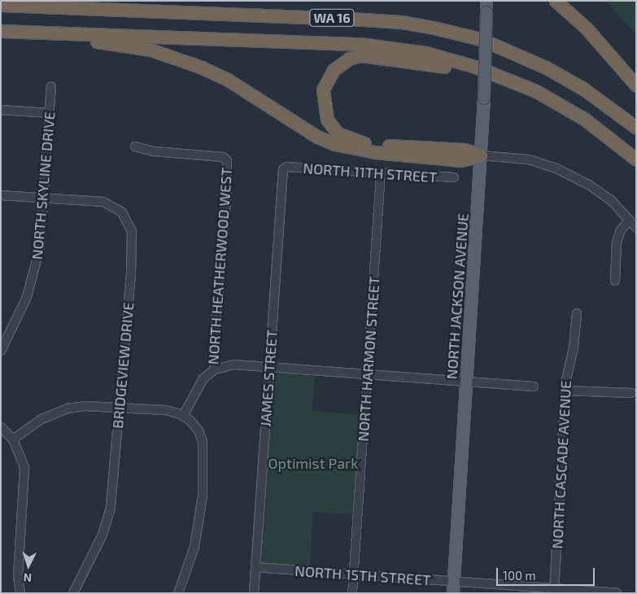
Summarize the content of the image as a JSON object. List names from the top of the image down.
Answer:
{
  "streets": {
    "highway": ["WA 16"],
    "main road": ["NORTH JACKSON AVENUE"],
    "street": [
      "NORTH 11TH STREET",
      "NORTH SKYLINE DRIVE",
      "NORTH HEATHERWOOD WEST",
      "NORTH HARMON STREET",
      "BRIDGEVIEW DRIVE",
      "JAMES STREET",
      "NORTH CASCADE AVENUE",
      "NORTH 15TH STREET"
    ]
  },
  "crossings": [
    ["NORTH 11TH STREET", "NORTH HARMON STREET"],
    ["NORTH 11TH STREET", "JAMES STREET"],
    ["NORTH SKYLINE DRIVE", "BRIDGEVIEW DRIVE"],
    ["NORTH JACKSON AVENUE", "NORTH 15TH STREET"],
    ["NORTH HARMON STREET", "NORTH 15TH STREET"],
    ["JAMES STREET", "NORTH 15TH STREET"],
    ["NORTH CASCADE AVENUE", "NORTH 15TH STREET"]
  ],
  "parks": ["Optimist Park"],
  "scale_bar": "100 m",
  "north": "bottom"
}
